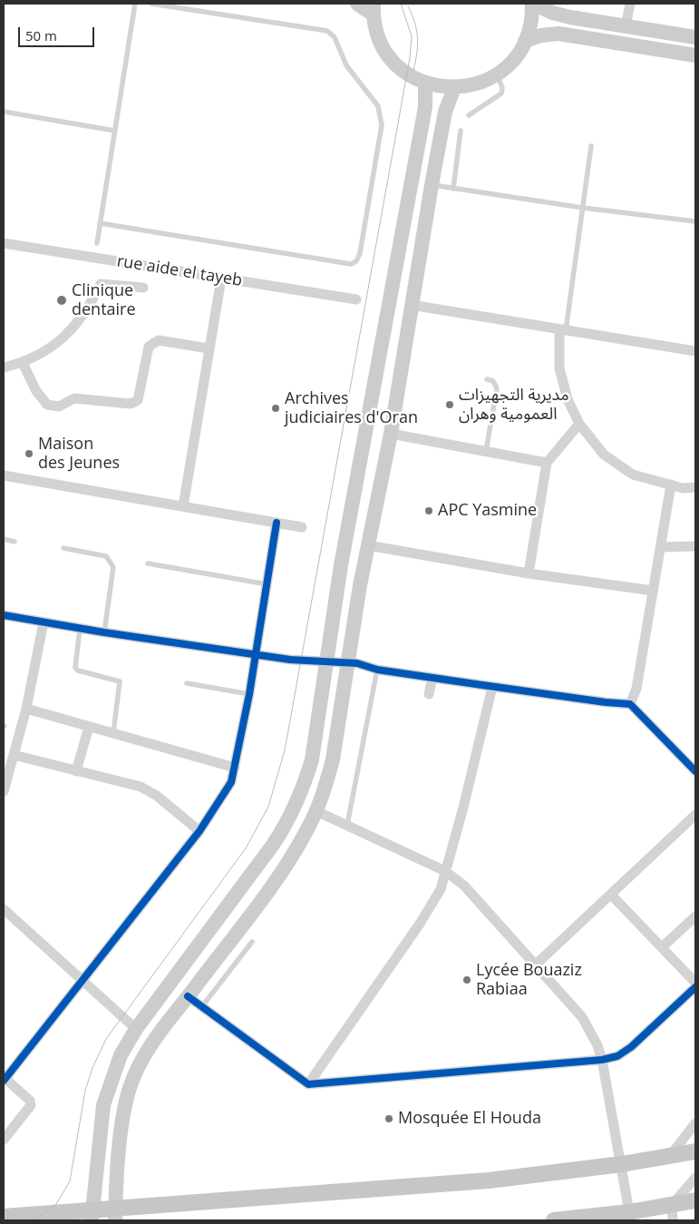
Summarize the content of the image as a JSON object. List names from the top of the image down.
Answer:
{
  "streets": {
    "street": ["rue aide el tayeb"]
  },
  "places": [
    "Clinique dentaire",
    "مديرية التجهيزات العمومية وهران",
    "Archives judiciaires d'Oran",
    "Maison des Jeunes",
    "APC Yasmine",
    "Lycée Bouaziz Rabiaa",
    "Mosquée El Houda"
  ],
  "scale_bar": "50 m"
}
